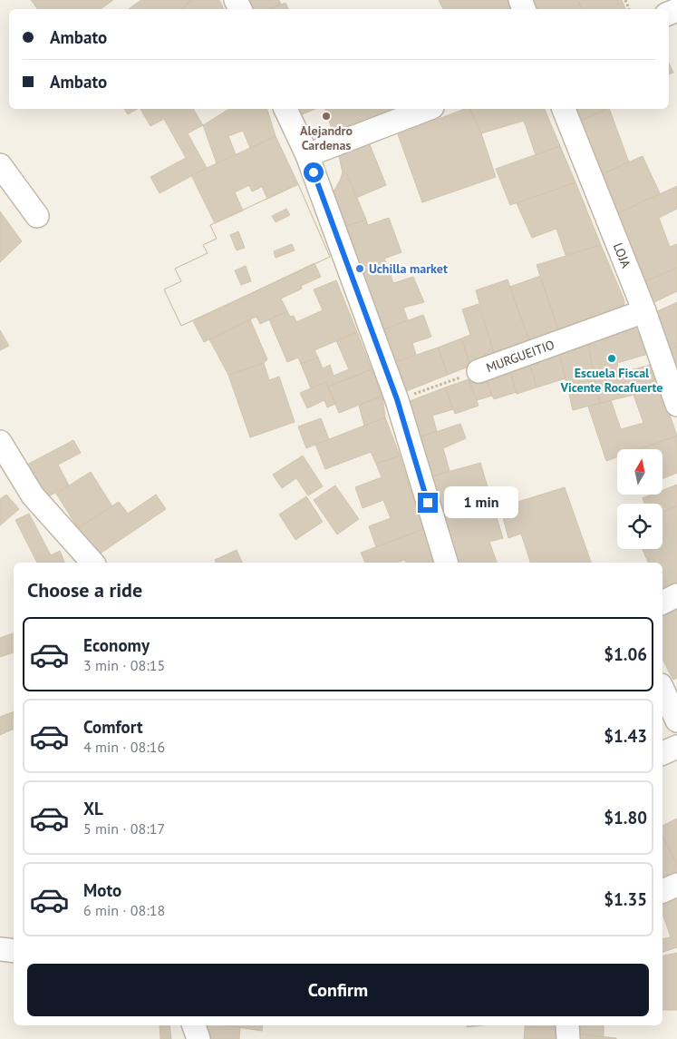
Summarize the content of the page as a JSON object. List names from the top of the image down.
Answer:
{
  "streets": {
    "street": ["LOJA", "MURGUEITIO"]
  },
  "crossings": [
    ["LOJA", "MURGUEITIO"]
  ],
  "places": ["Alejandro Cardenas", "Uchilla market", "Escuela Fiscal Vicente Rocafuerte"],
  "north": "top",
  "page": {
    "banner": ["Ambato", "Ambato"],
    "bubble": "1 min",
    "heading": "Choose a ride",
    "list": [
      {
        "name": "Economy",
        "note": "3 min · 08:15",
        "value": "$1.06"
      },
      {
        "name": "Comfort",
        "note": "4 min · 08:16",
        "value": "$1.43"
      },
      {
        "name": "XL",
        "note": "5 min · 08:17",
        "value": "$1.80"
      },
      {
        "name": "Moto",
        "note": "6 min · 08:18",
        "value": "$1.35"
      }
    ],
    "buttons": "Confirm"
  }
}
